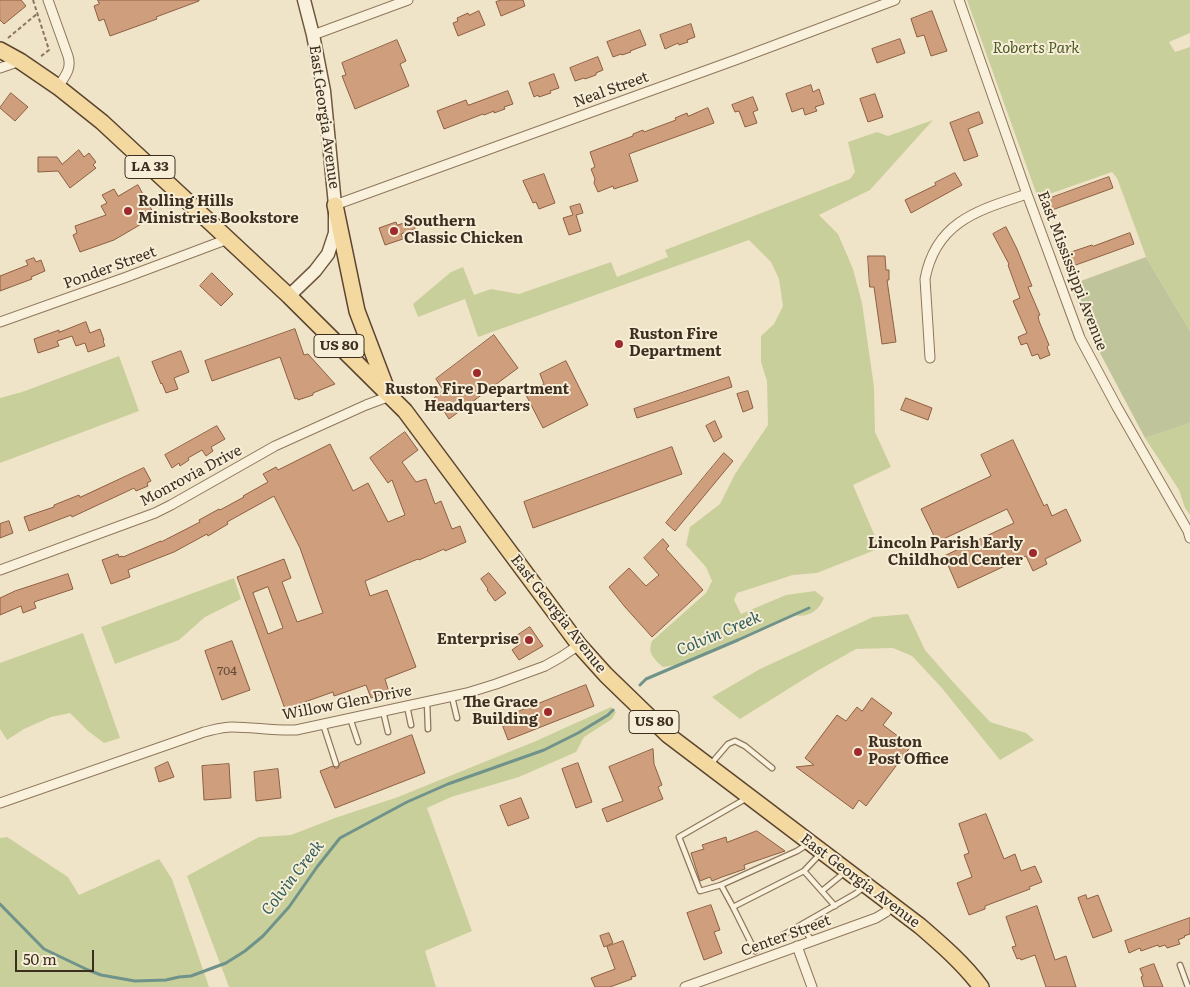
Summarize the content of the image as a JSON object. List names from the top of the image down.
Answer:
{
  "streets": {
    "main road": ["East Georgia Avenue", "LA 33", "US 80"],
    "street": [
      "Neal Street",
      "Ponder Street",
      "East Mississippi Avenue",
      "Monrovia Drive",
      "Willow Glen Drive",
      "Center Street"
    ]
  },
  "crossings": [
    ["Neal Street", "East Georgia Avenue"],
    ["East Georgia Avenue", "LA 33"],
    ["East Georgia Avenue", "Monrovia Drive"],
    ["East Georgia Avenue", "Willow Glen Drive"],
    ["East Georgia Avenue", "Center Street"],
    ["LA 33", "Ponder Street"]
  ],
  "water": ["Colvin Creek"],
  "parks": ["Roberts Park"],
  "places": [
    "Rolling Hills Ministries Bookstore",
    "Southern Classic Chicken",
    "Ruston Fire Department",
    "Ruston Fire Department Headquarters",
    "Lincoln Parish Early Childhood Center",
    "Enterprise",
    "The Grace Building",
    "Ruston Post Office"
  ],
  "house_numbers": ["704"],
  "scale_bar": "50 m"
}
